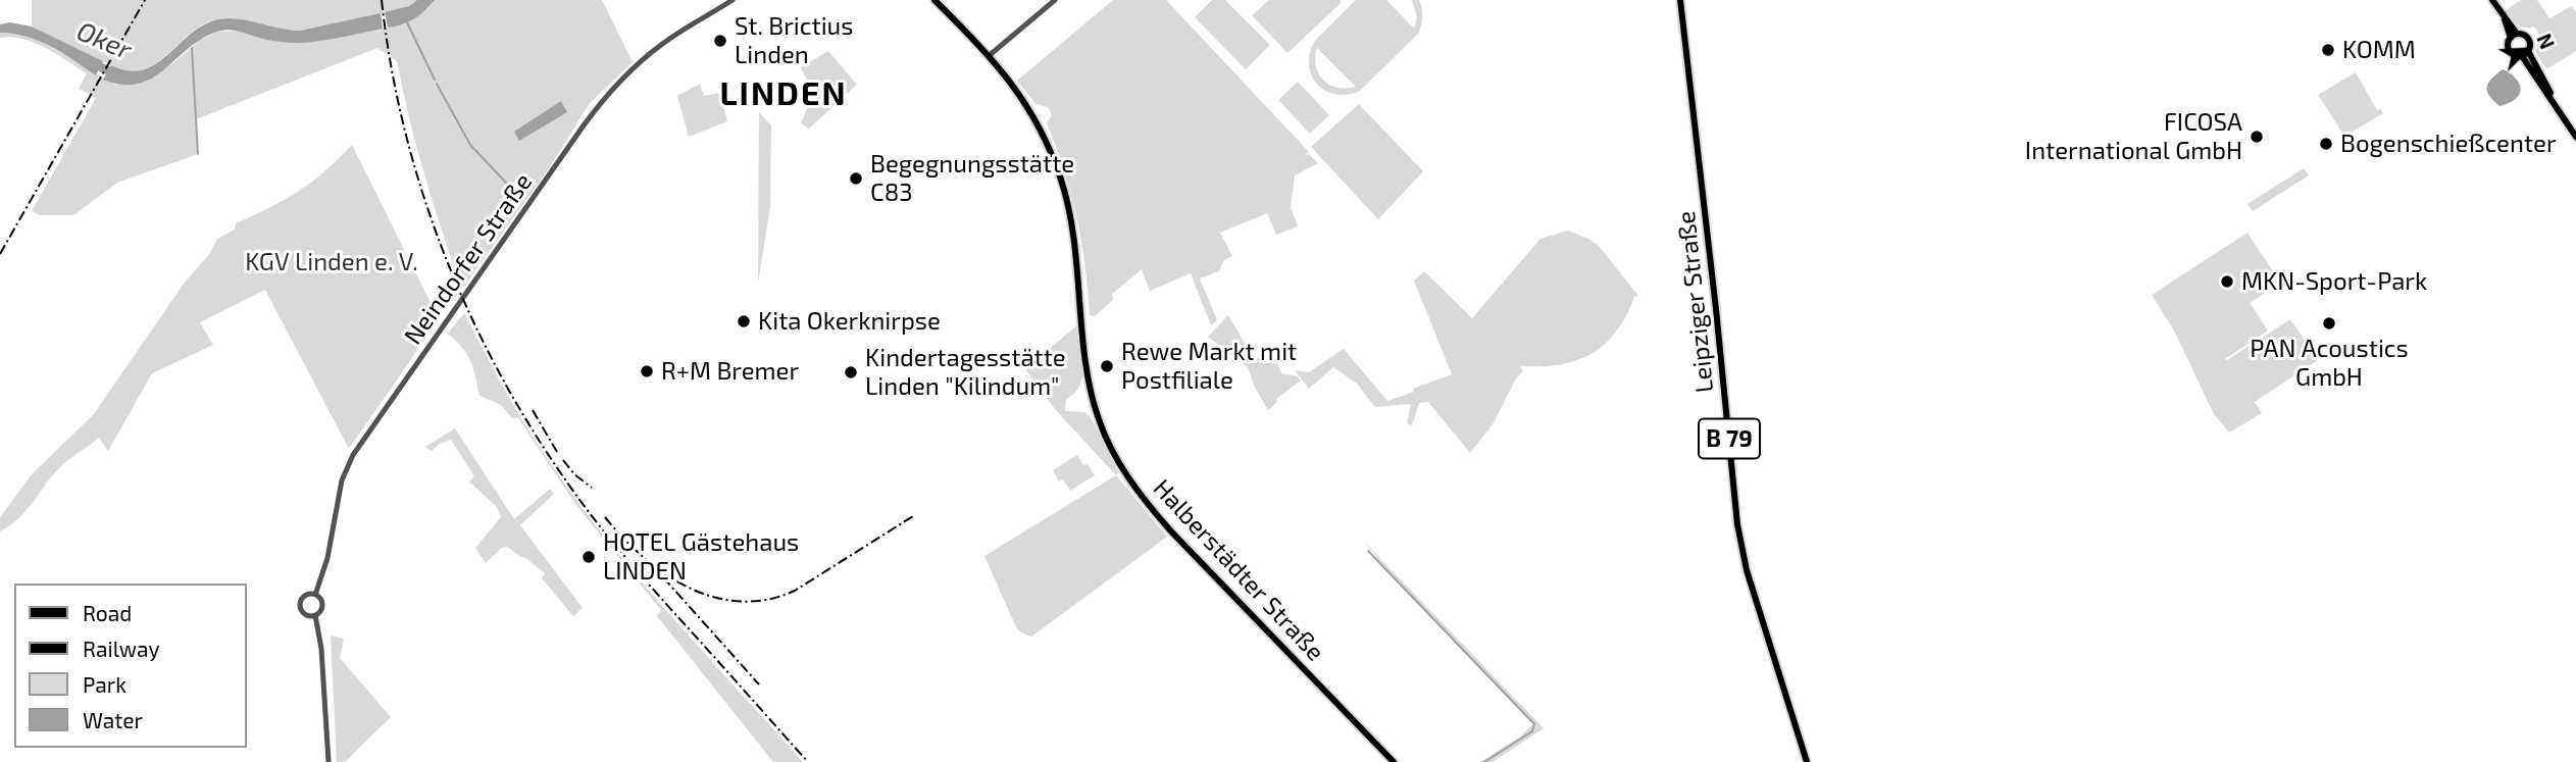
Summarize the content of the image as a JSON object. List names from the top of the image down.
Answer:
{
  "streets": {
    "main road": ["Leipziger Straße", "B 79", "Halberstädter Straße"],
    "street": ["Neindorfer Straße"]
  },
  "districts": ["LINDEN"],
  "water": ["Oker"],
  "parks": ["KGV Linden e. V."],
  "places": [
    "St. Brictius Linden",
    "KOMM",
    "FICOSA International GmbH",
    "Bogenschießcenter",
    "Begegnungsstätte C83",
    "MKN-Sport-Park",
    "Kita Okerknirpse",
    "PAN Acoustics GmbH",
    "Rewe Markt mit Postfiliale",
    "R+M Bremer",
    "Kindertagesstätte Linden \"Kilindum\"",
    "HOTEL Gästehaus LINDEN"
  ],
  "legend": [
    "Road",
    "Railway",
    "Park",
    "Water"
  ],
  "north": "top right"
}
